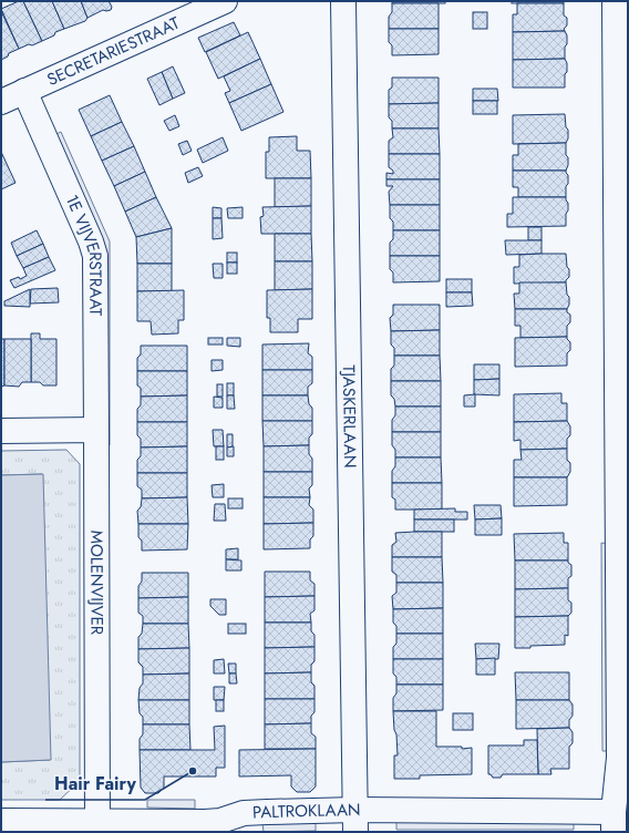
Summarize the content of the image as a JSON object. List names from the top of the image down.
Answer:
{
  "streets": {
    "street": [
      "SECRETARIESTRAAT",
      "1E VIJVERSTRAAT",
      "TJASKERLAAN",
      "MOLENVIJVER",
      "PALTROKLAAN"
    ]
  },
  "crossings": [
    ["SECRETARIESTRAAT", "1E VIJVERSTRAAT"],
    ["1E VIJVERSTRAAT", "MOLENVIJVER"],
    ["TJASKERLAAN", "PALTROKLAAN"],
    ["MOLENVIJVER", "PALTROKLAAN"]
  ],
  "places": ["Hair Fairy"]
}
